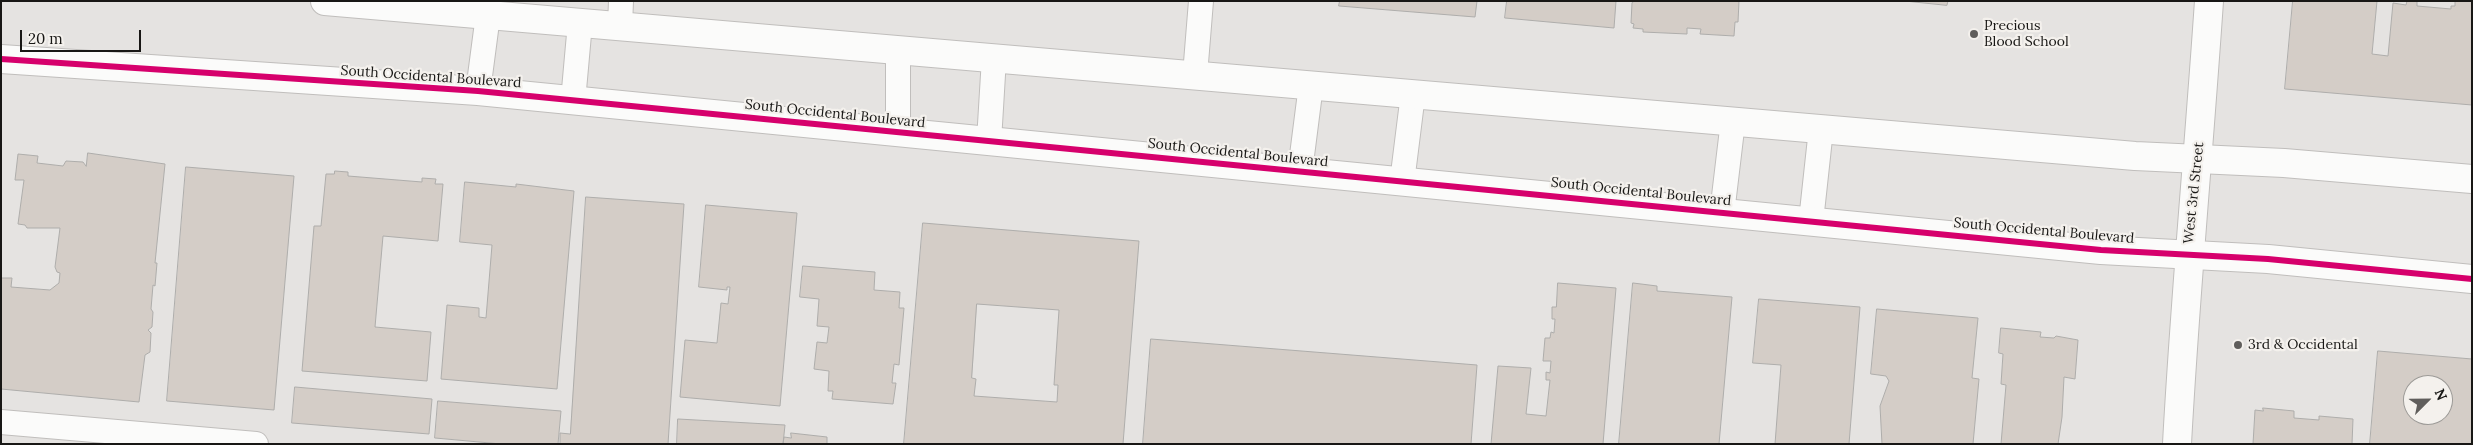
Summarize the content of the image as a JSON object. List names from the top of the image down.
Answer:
{
  "streets": {
    "street": ["South Occidental Boulevard", "West 3rd Street"]
  },
  "crossings": [
    ["South Occidental Boulevard", "West 3rd Street"]
  ],
  "places": ["Precious Blood School", "3rd & Occidental"],
  "scale_bar": "20 m",
  "north": "top right"
}
